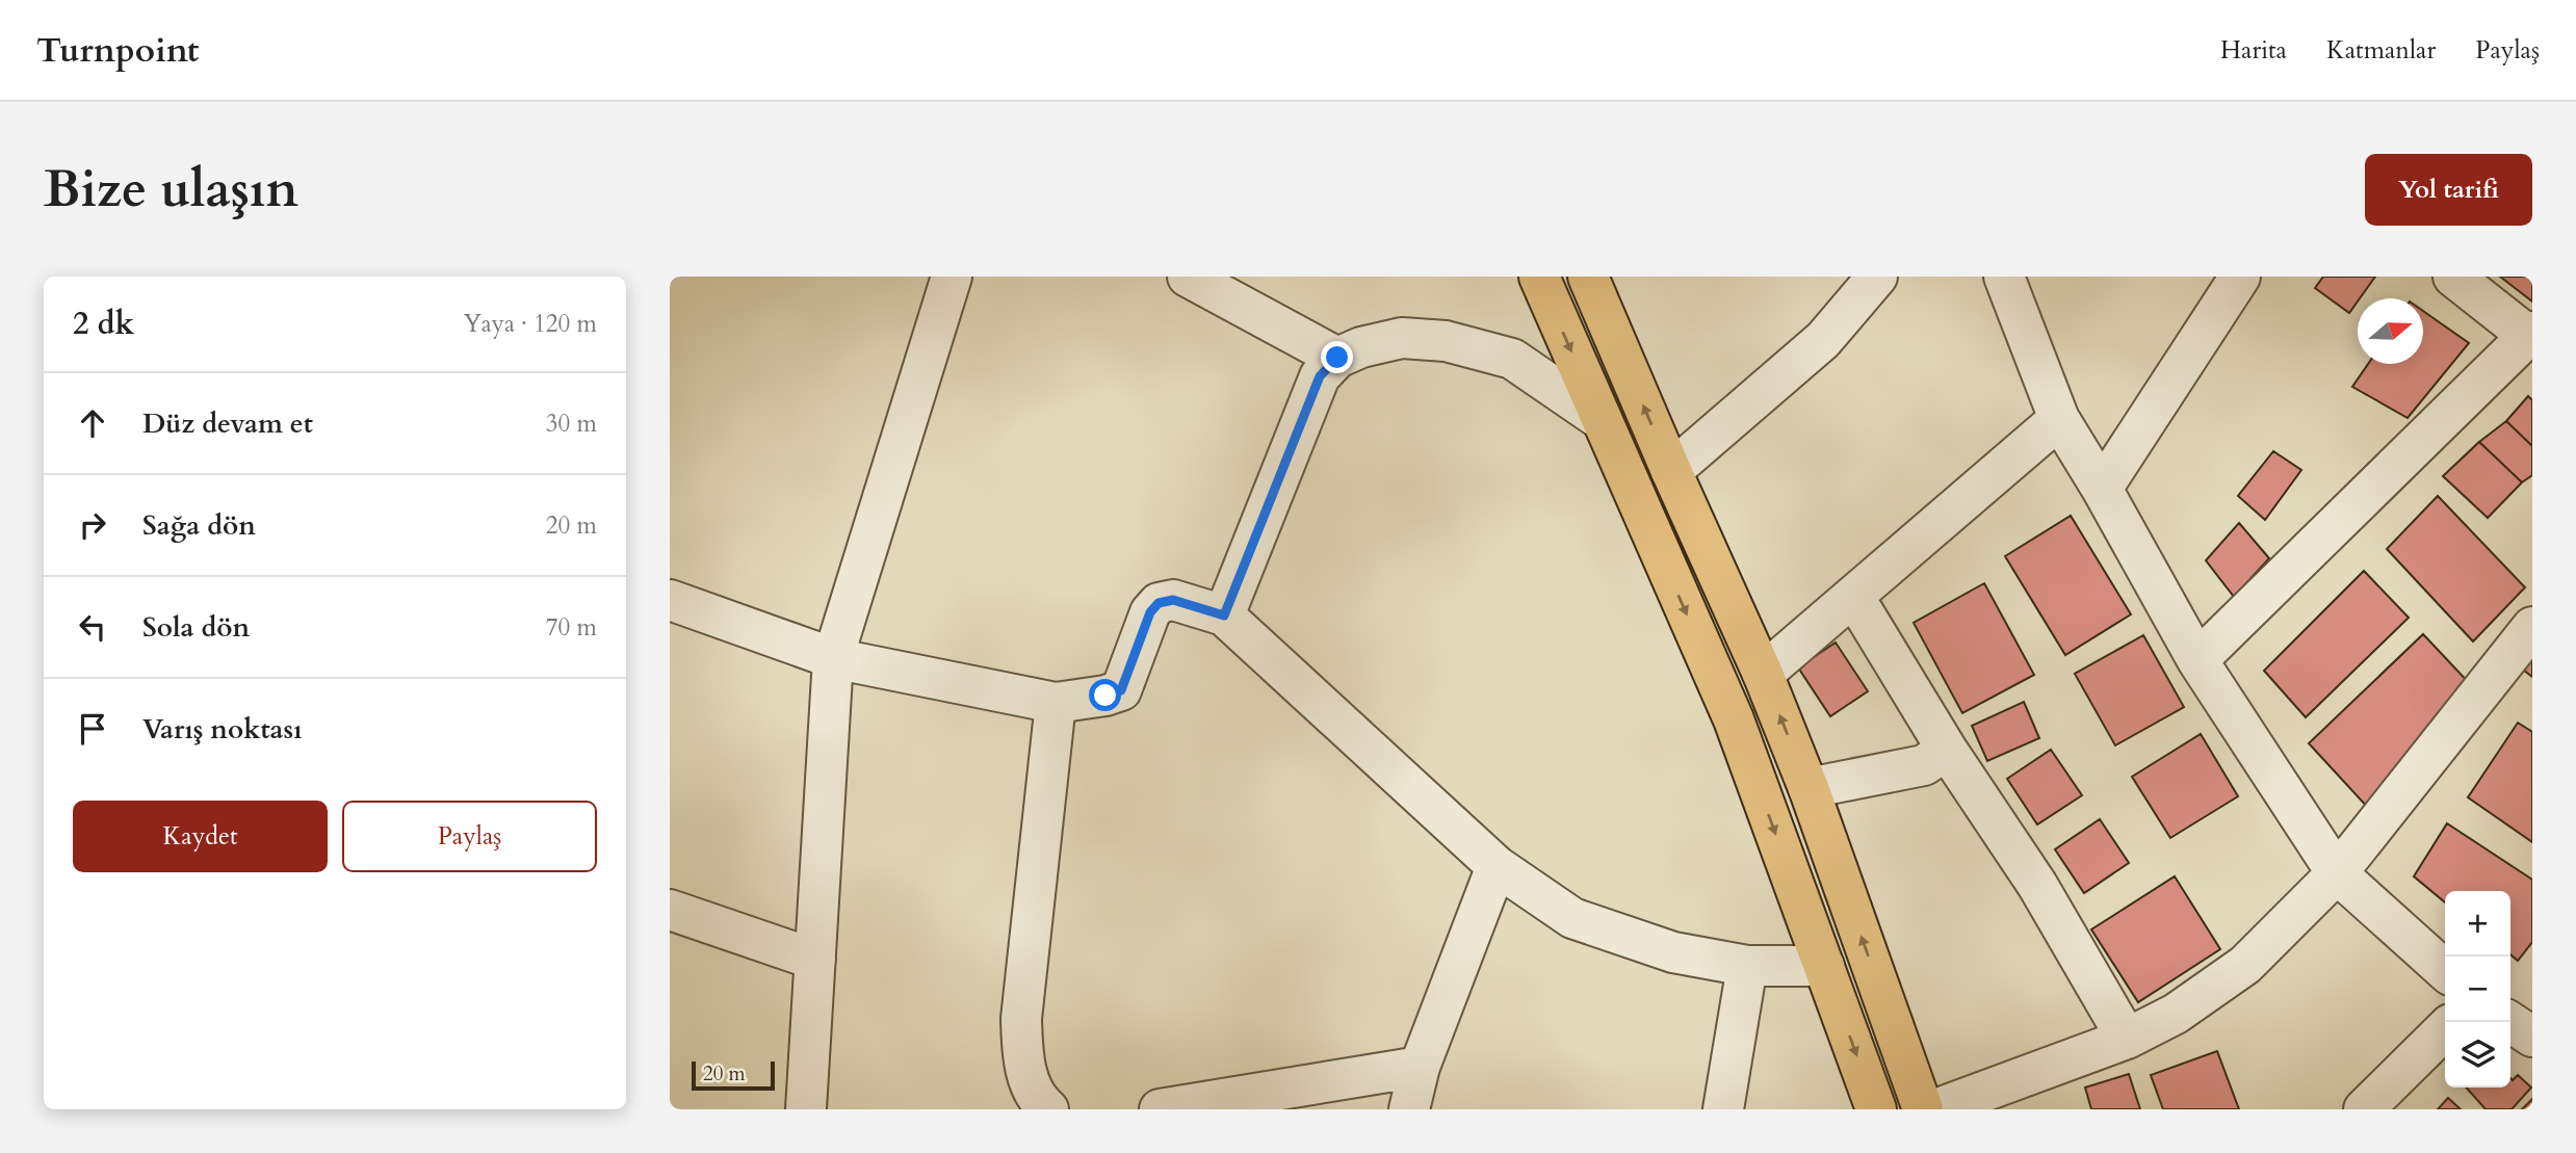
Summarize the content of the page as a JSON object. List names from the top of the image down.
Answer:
{
  "scale_bar": "20 m",
  "north": "right",
  "page": {
    "header": "Turnpoint",
    "nav": ["Harita", "Katmanlar", "Paylaş"],
    "buttons": [
      "Yol tarifi",
      ["Kaydet", "Paylaş"]
    ],
    "title": "Bize ulaşın",
    "heading": ["2 dk", "Yaya · 120 m"],
    "list": [
      ["Düz devam et", "30 m"],
      ["Sağa dön", "20 m"],
      ["Sola dön", "70 m"],
      "Varış noktası"
    ],
    "map_buttons": ["+", "−"],
    "scale": "20 m"
  }
}
